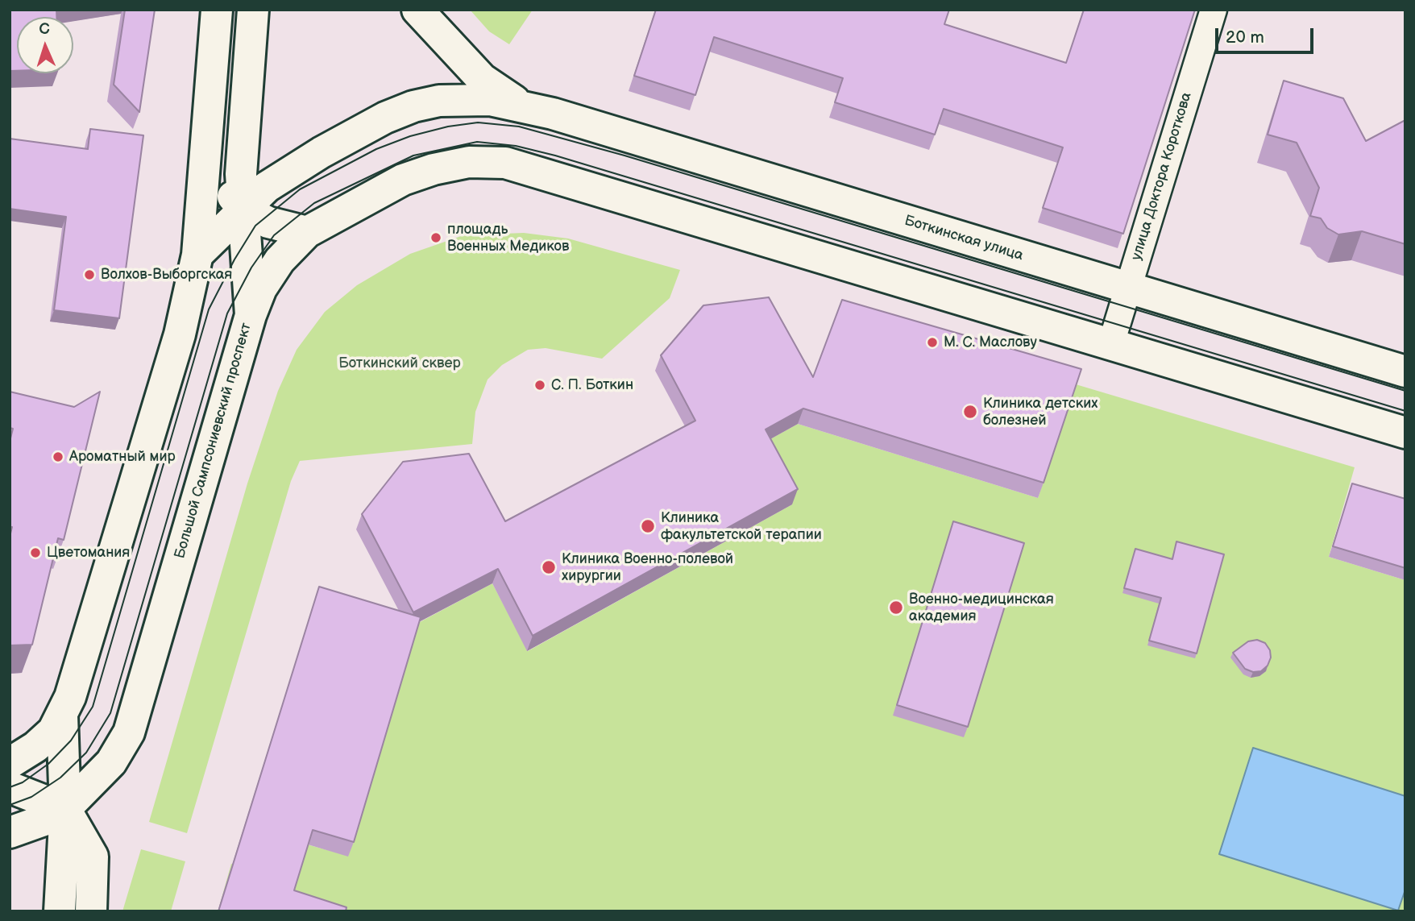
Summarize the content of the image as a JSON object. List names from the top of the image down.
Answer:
{
  "streets": {
    "main road": ["Боткинская улица", "Большой Сампсониевский проспект"],
    "street": ["улица Доктора Короткова"]
  },
  "crossings": [
    ["улица Доктора Короткова", "Боткинская улица"]
  ],
  "parks": ["Боткинский сквер"],
  "places": [
    "площадь Военных Медиков",
    "Волхов-Выборгская",
    "М. С. Маслову",
    "С. П. Боткин",
    "Клиника детских болезней",
    "Ароматный мир",
    "Клиника факультетской терапии",
    "Цветомания",
    "Клиника Военно-полевой хирургии",
    "Военно-медицинская академия"
  ],
  "scale_bar": "20 m",
  "north": "top"
}
